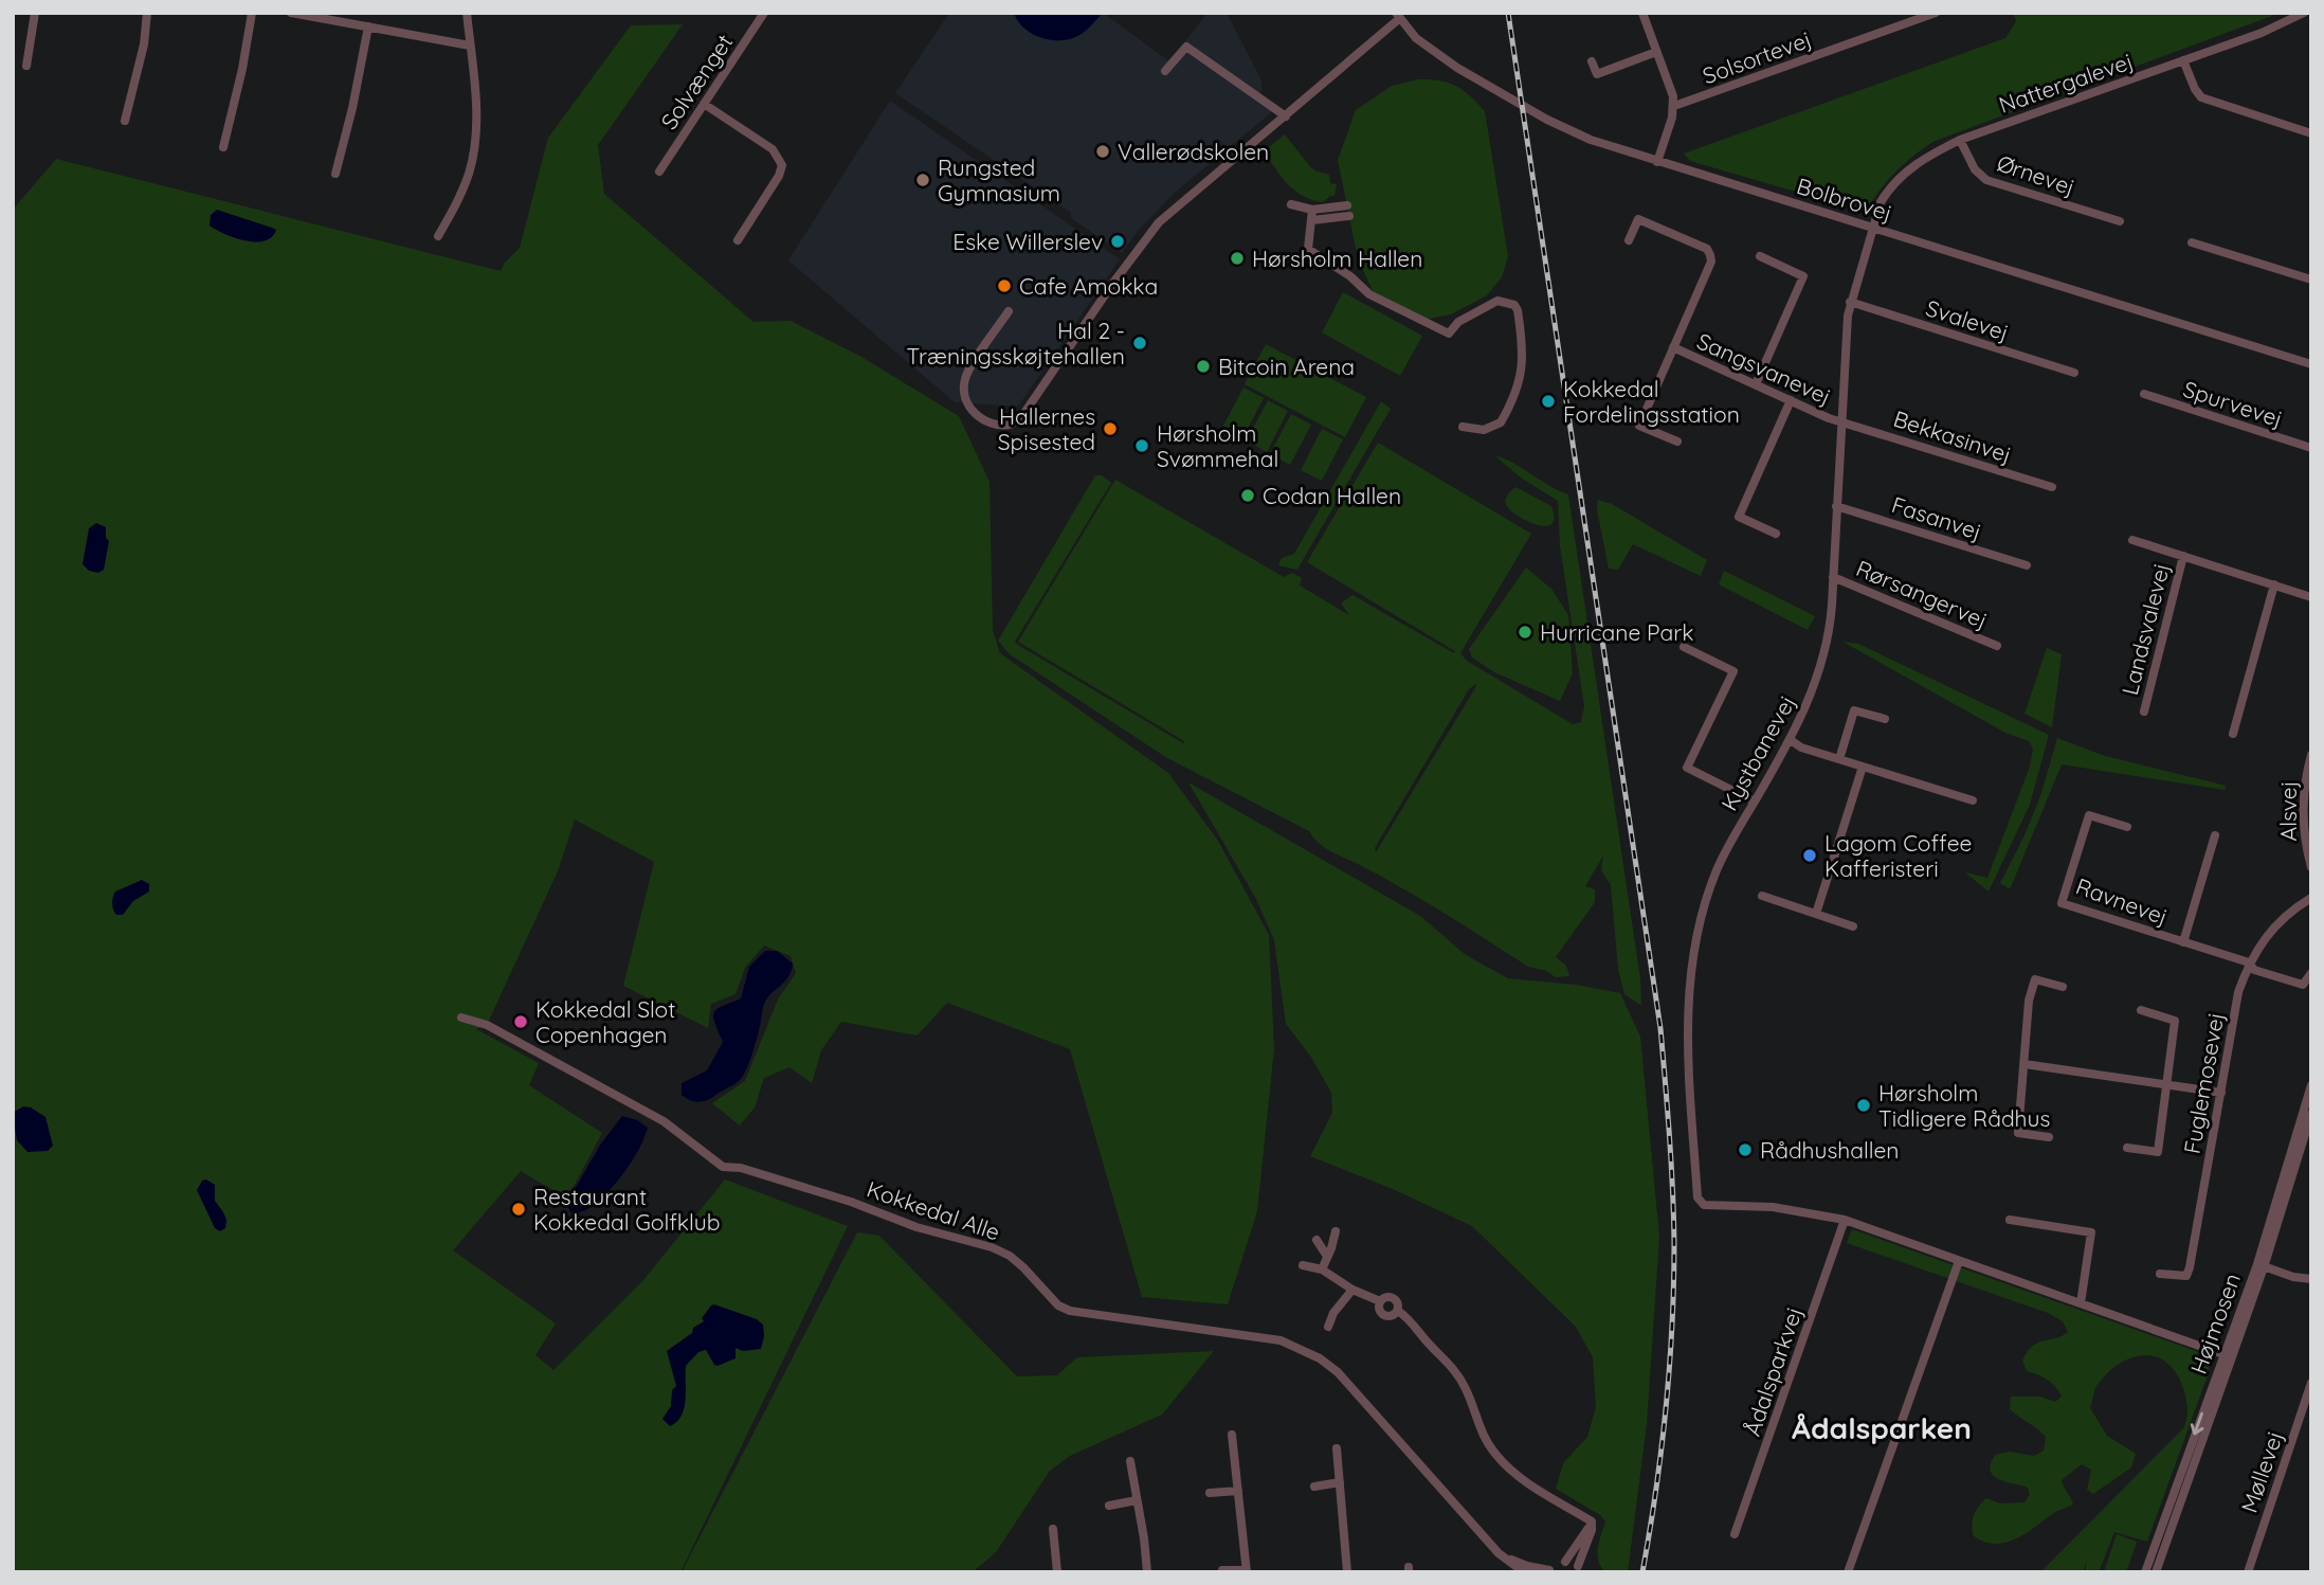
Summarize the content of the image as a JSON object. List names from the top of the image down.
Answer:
{
  "streets": {
    "street": [
      "Solsortevej",
      "Solvænget",
      "Nattergalevej",
      "Ørnevej",
      "Bolbrovej",
      "Svalevej",
      "Sangsvanevej",
      "Spurvevej",
      "Bekkasinvej",
      "Fasanvej",
      "Rørsangervej",
      "Landsvalevej",
      "Kystbanevej",
      "Alsvej",
      "Ravnevej",
      "Fuglemosevej",
      "Kokkedal Alle",
      "Højmosen",
      "Ådalsparkvej",
      "Møllevej"
    ]
  },
  "crossings": [
    ["Nattergalevej", "Ørnevej"],
    ["Nattergalevej", "Bolbrovej"],
    ["Nattergalevej", "Kystbanevej"],
    ["Bolbrovej", "Kystbanevej"],
    ["Svalevej", "Kystbanevej"],
    ["Sangsvanevej", "Bekkasinvej"],
    ["Sangsvanevej", "Kystbanevej"],
    ["Bekkasinvej", "Kystbanevej"],
    ["Fasanvej", "Kystbanevej"],
    ["Rørsangervej", "Kystbanevej"],
    ["Kystbanevej", "Ådalsparkvej"],
    ["Ravnevej", "Fuglemosevej"]
  ],
  "districts": ["Ådalsparken"],
  "places": [
    "Vallerødskolen",
    "Rungsted Gymnasium",
    "Eske Willerslev",
    "Hørsholm Hallen",
    "Cafe Amokka",
    "Hal 2 - Træningsskøjtehallen",
    "Bitcoin Arena",
    "Kokkedal Fordelingsstation",
    "Hallernes Spisested",
    "Hørsholm Svømmehal",
    "Codan Hallen",
    "Hurricane Park",
    "Lagom Coffee Kafferisteri",
    "Kokkedal Slot Copenhagen",
    "Hørsholm Tidligere Rådhus",
    "Rådhushallen",
    "Restaurant Kokkedal Golfklub"
  ]
}
